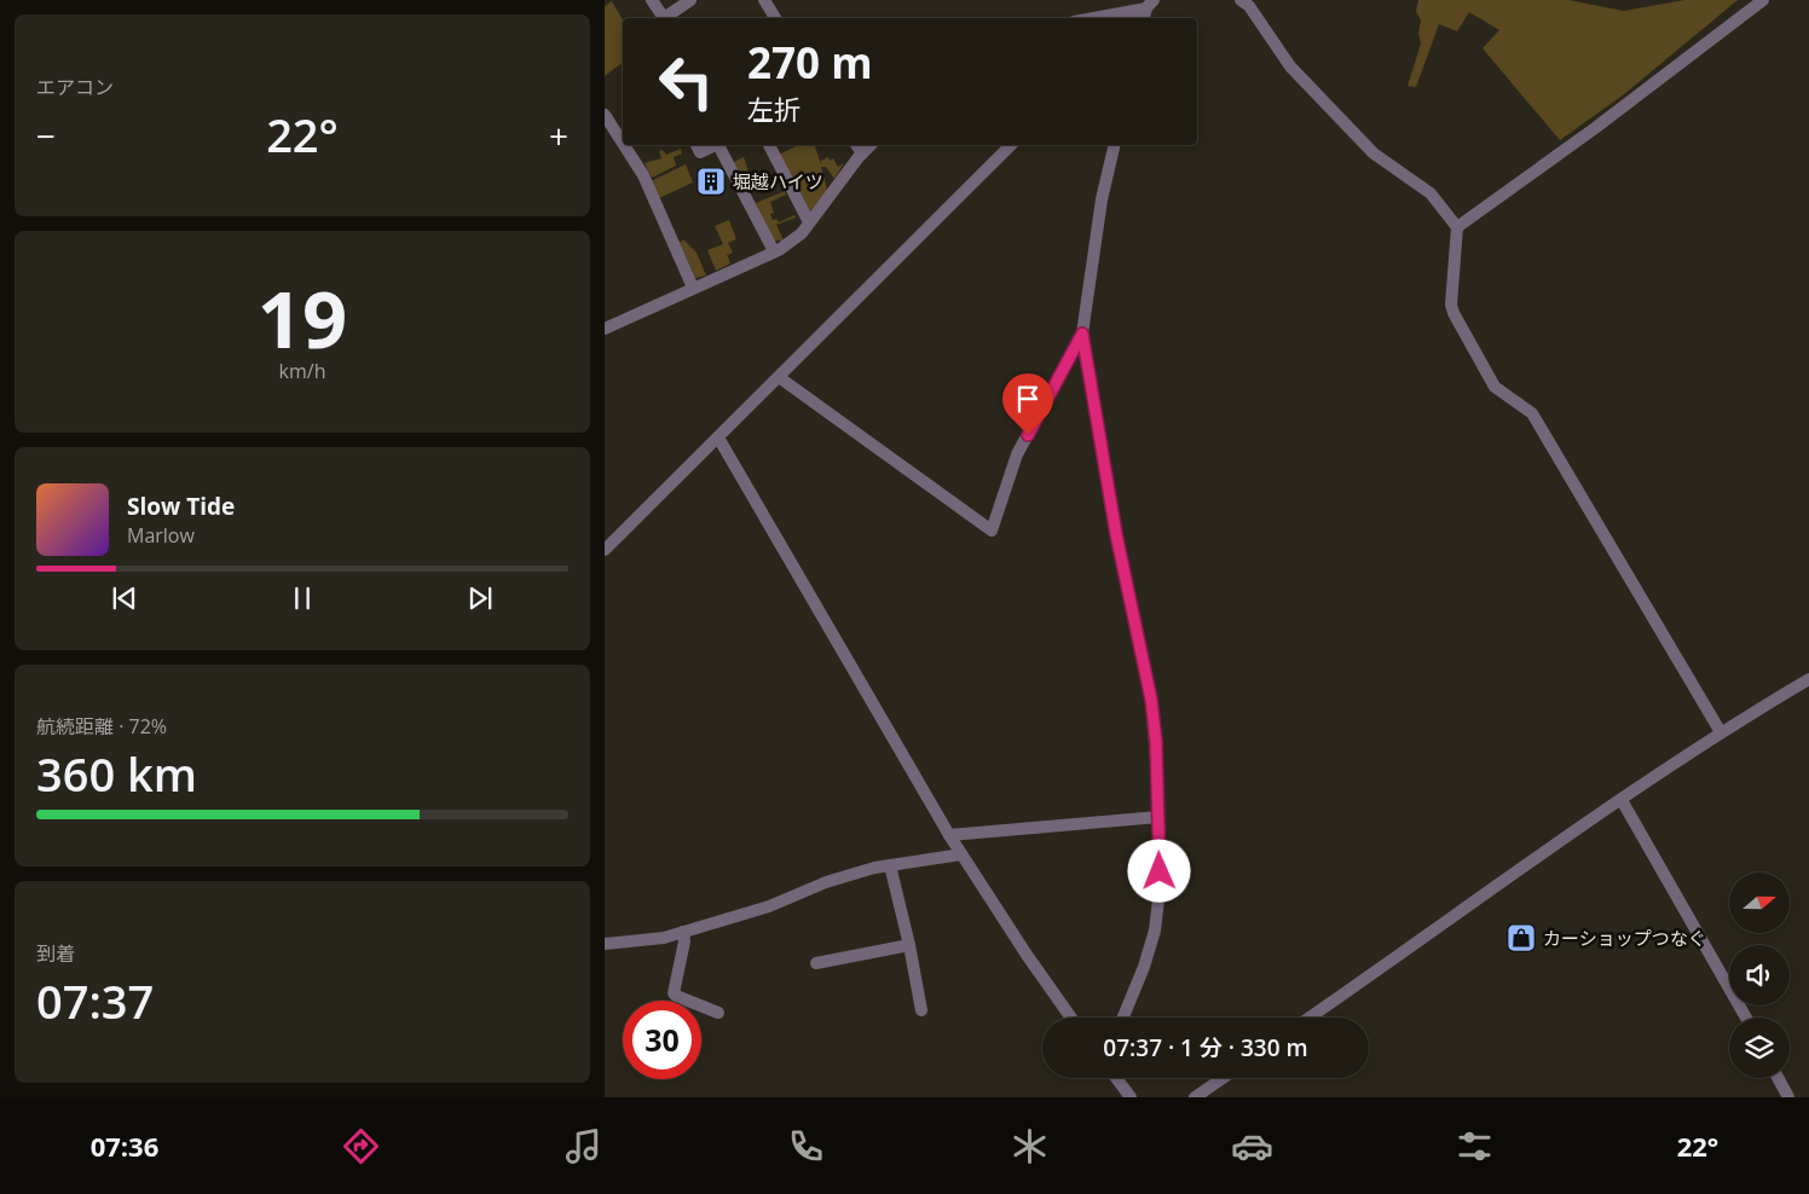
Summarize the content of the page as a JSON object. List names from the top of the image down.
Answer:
{
  "places": {
    "building": ["堀越ハイツ"],
    "shop": ["カーショップつなぐ"]
  },
  "north": "right",
  "page": {
    "tile": [
      "エアコン",
      ["19", "km/h"],
      ["航続距離 · 72%", "360 km"],
      ["到着", "07:37"]
    ],
    "turn": ["270 m", "左折"],
    "heat": ["−", "22°", "+"],
    "song": ["Slow Tide", "Marlow"],
    "limit": "30",
    "trip": "07:37 · 1 分 · 330 m",
    "tabs": ["07:36", "22°"]
  }
}
